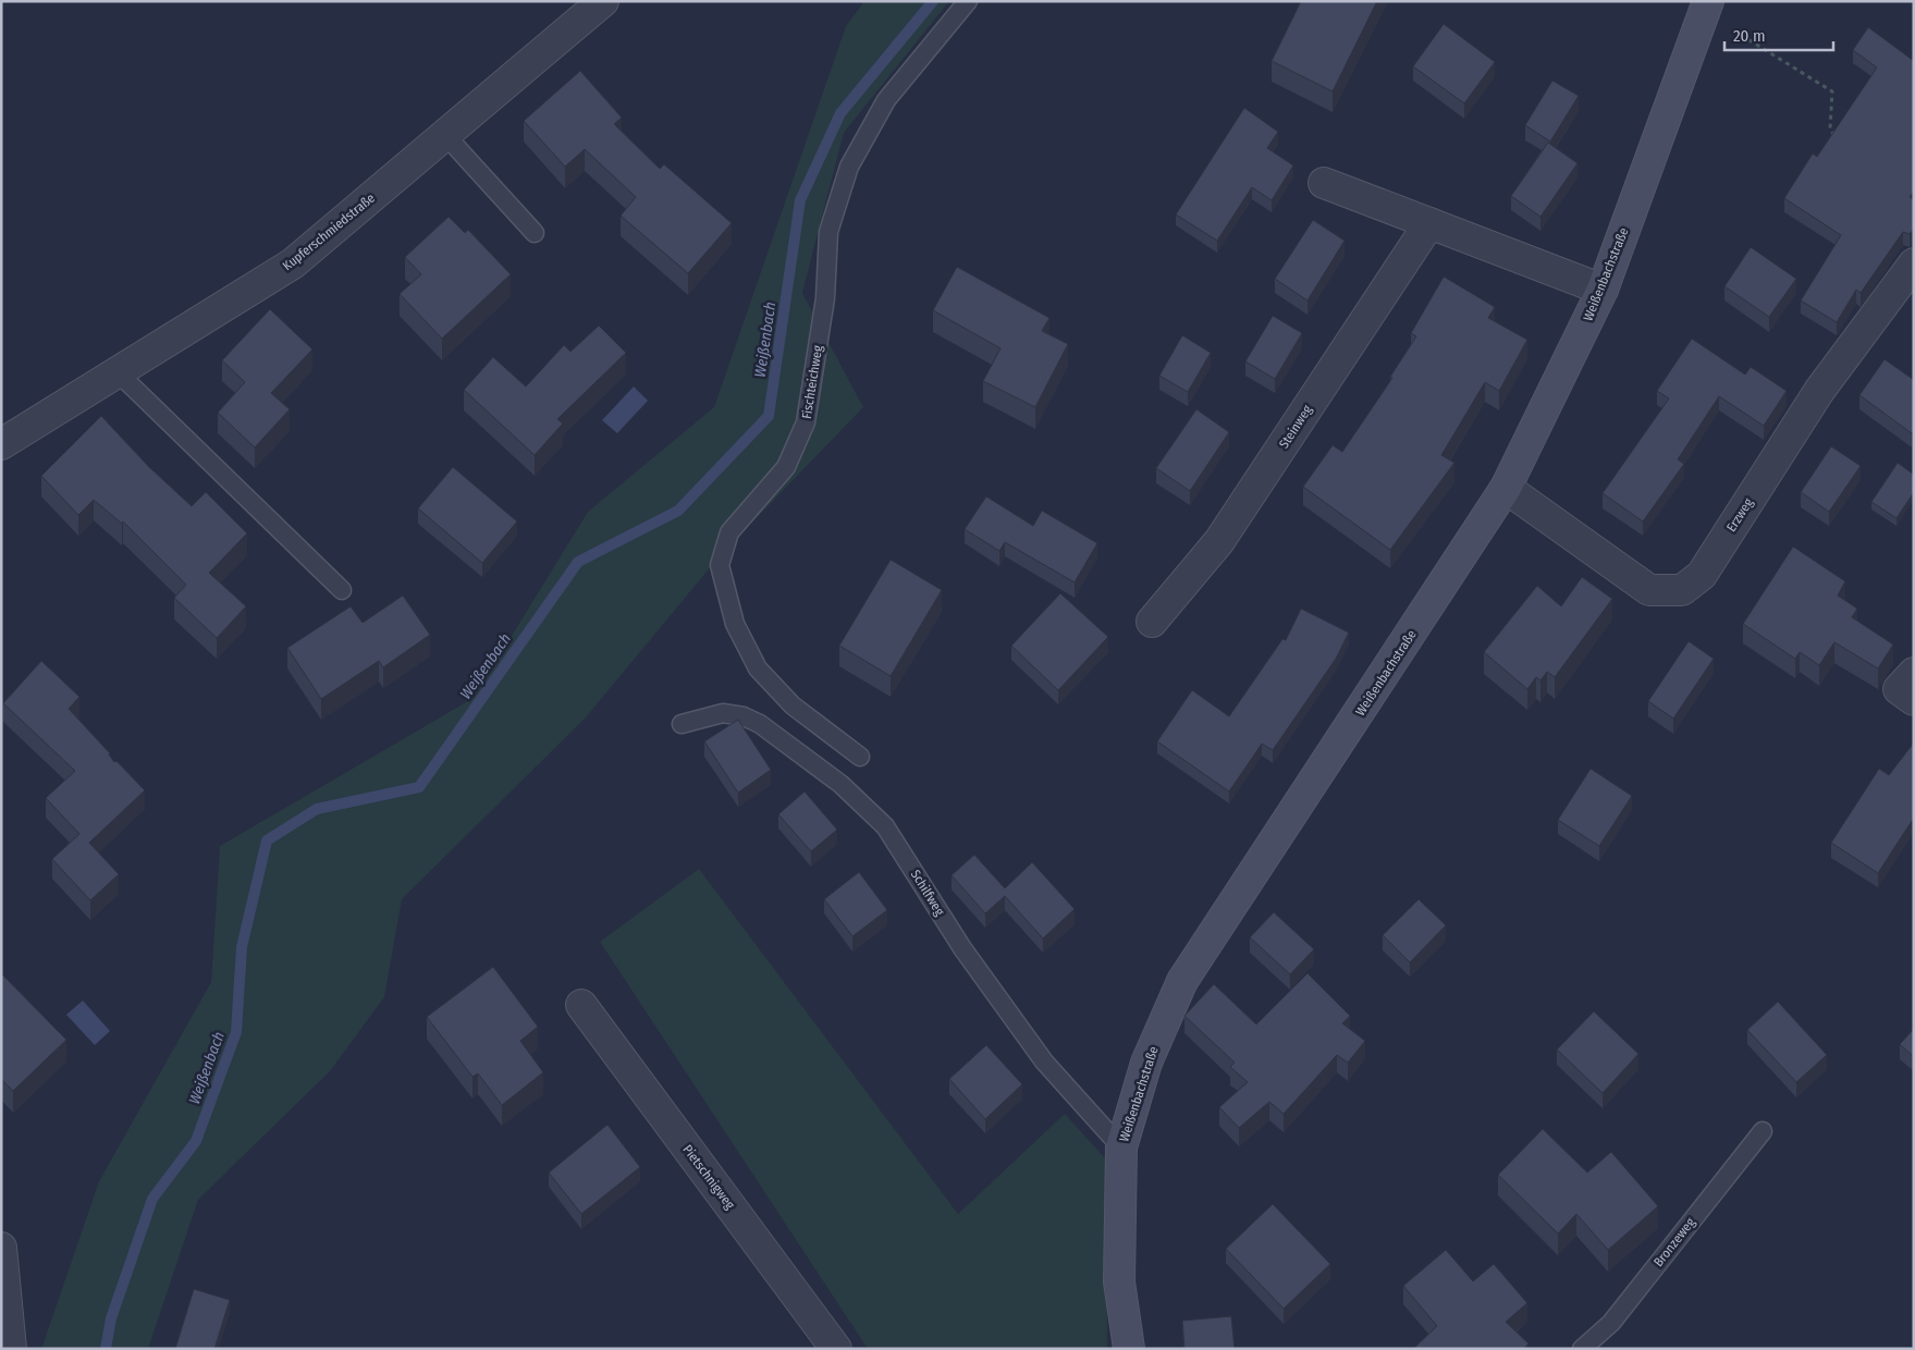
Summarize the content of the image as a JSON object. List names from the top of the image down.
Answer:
{
  "streets": {
    "main road": ["Weißenbachstraße"],
    "street": [
      "Kupferschmiedstraße",
      "Steinweg",
      "Erzweg",
      "Pietschnigweg"
    ],
    "lane": ["Fischteichweg", "Schilfweg", "Bronzeweg"]
  },
  "crossings": [
    ["Weißenbachstraße", "Erzweg"],
    ["Weißenbachstraße", "Schilfweg"]
  ],
  "water": ["Weißenbach"],
  "scale_bar": "20 m"
}
